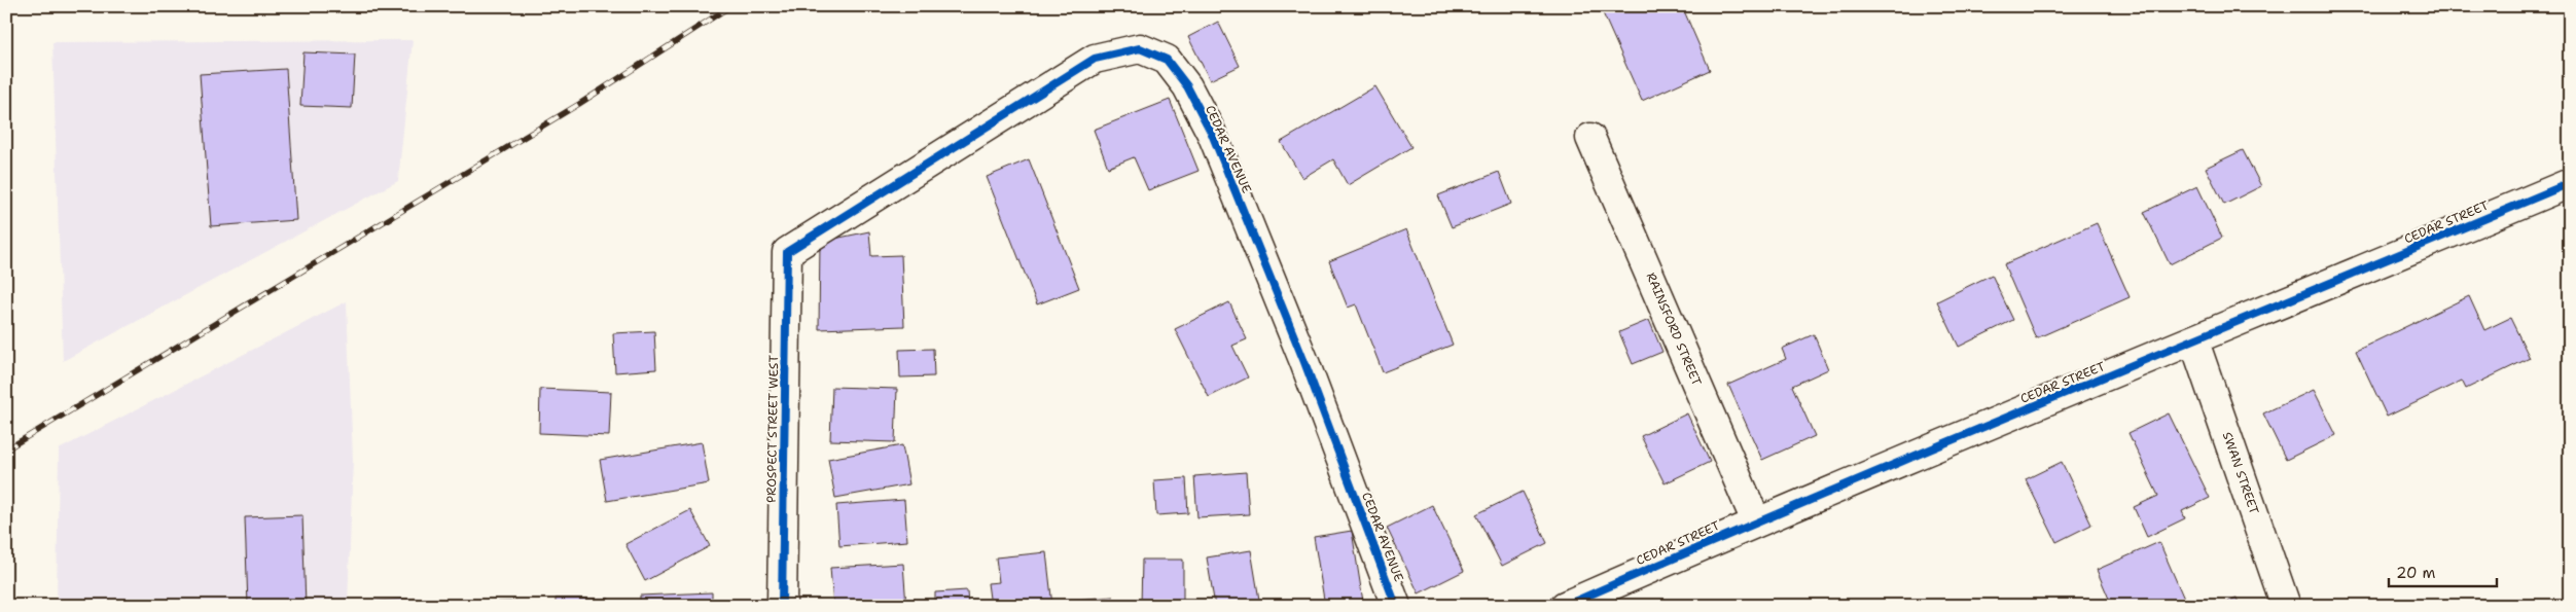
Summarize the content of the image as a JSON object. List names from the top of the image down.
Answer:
{
  "streets": {
    "street": [
      "CEDAR AVENUE",
      "CEDAR STREET",
      "RAINSFORD STREET",
      "PROSPECT STREET WEST",
      "SWAN STREET"
    ]
  },
  "crossings": [
    ["CEDAR AVENUE", "PROSPECT STREET WEST"],
    ["CEDAR STREET", "RAINSFORD STREET"],
    ["CEDAR STREET", "SWAN STREET"]
  ],
  "scale_bar": "20 m"
}
